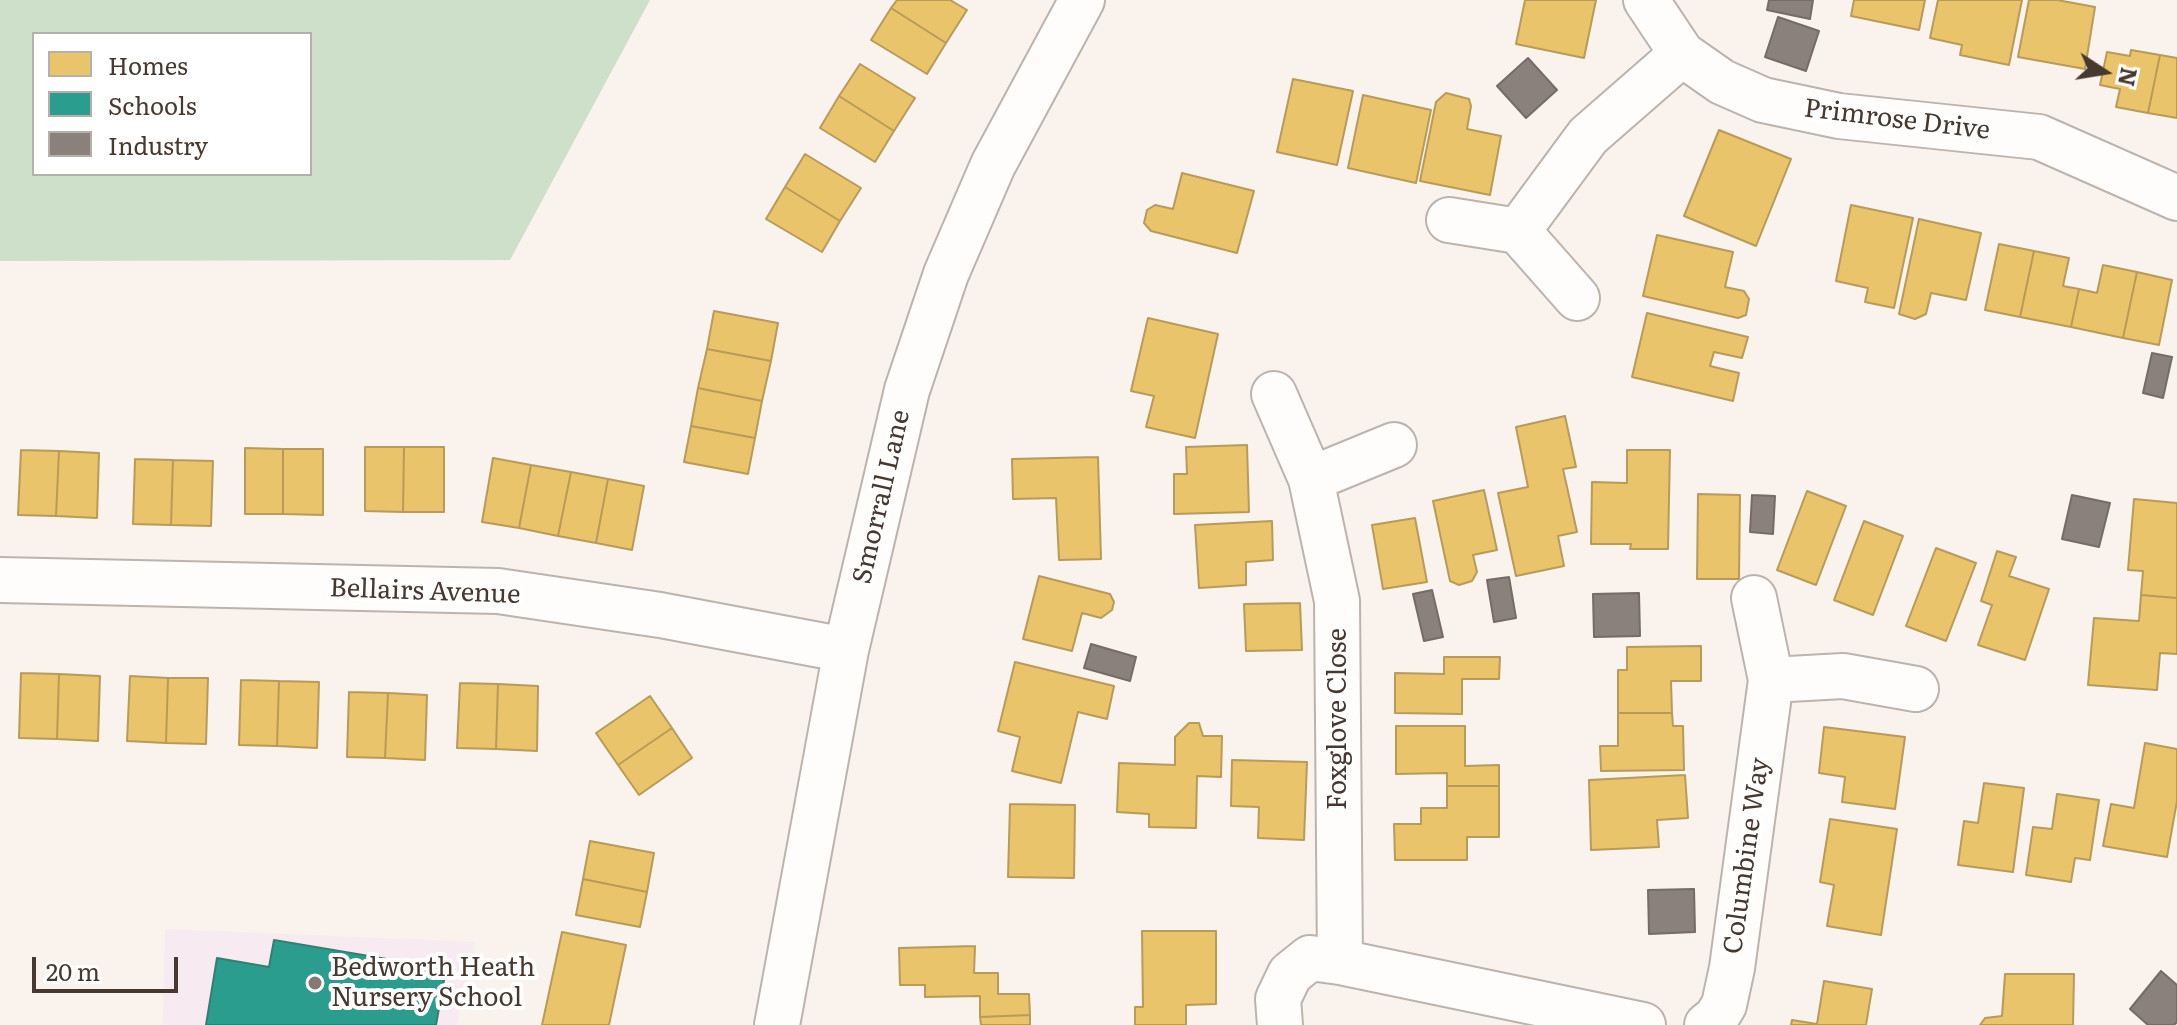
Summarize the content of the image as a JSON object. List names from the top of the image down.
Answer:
{
  "streets": {
    "street": [
      "Primrose Drive",
      "Smorrall Lane",
      "Bellairs Avenue",
      "Foxglove Close",
      "Columbine Way"
    ]
  },
  "crossings": [
    ["Smorrall Lane", "Bellairs Avenue"]
  ],
  "places": ["Bedworth Heath Nursery School"],
  "legend": ["Homes", "Schools", "Industry"],
  "scale_bar": "20 m",
  "north": "right"
}
